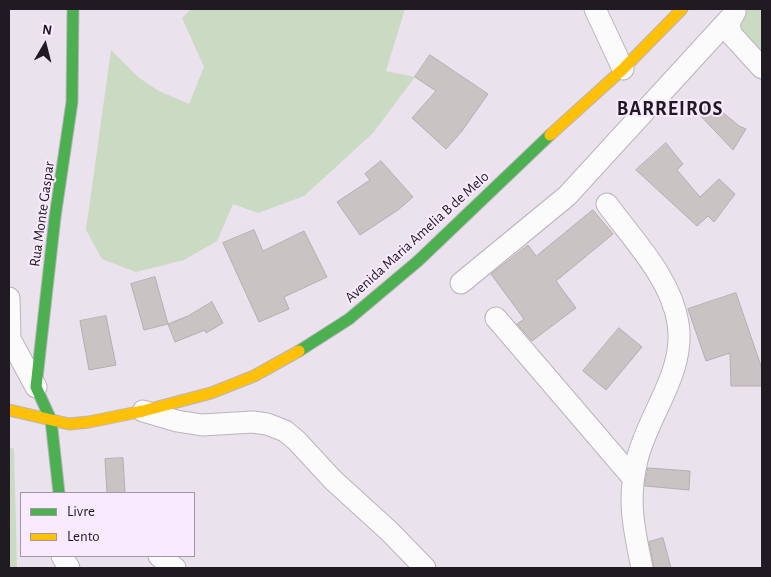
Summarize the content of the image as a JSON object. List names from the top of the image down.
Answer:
{
  "streets": {
    "street": ["Rua Monte Gaspar", "Avenida Maria Amelia B de Melo"]
  },
  "districts": ["BARREIROS"],
  "legend": ["Livre", "Lento"],
  "north": "top"
}
